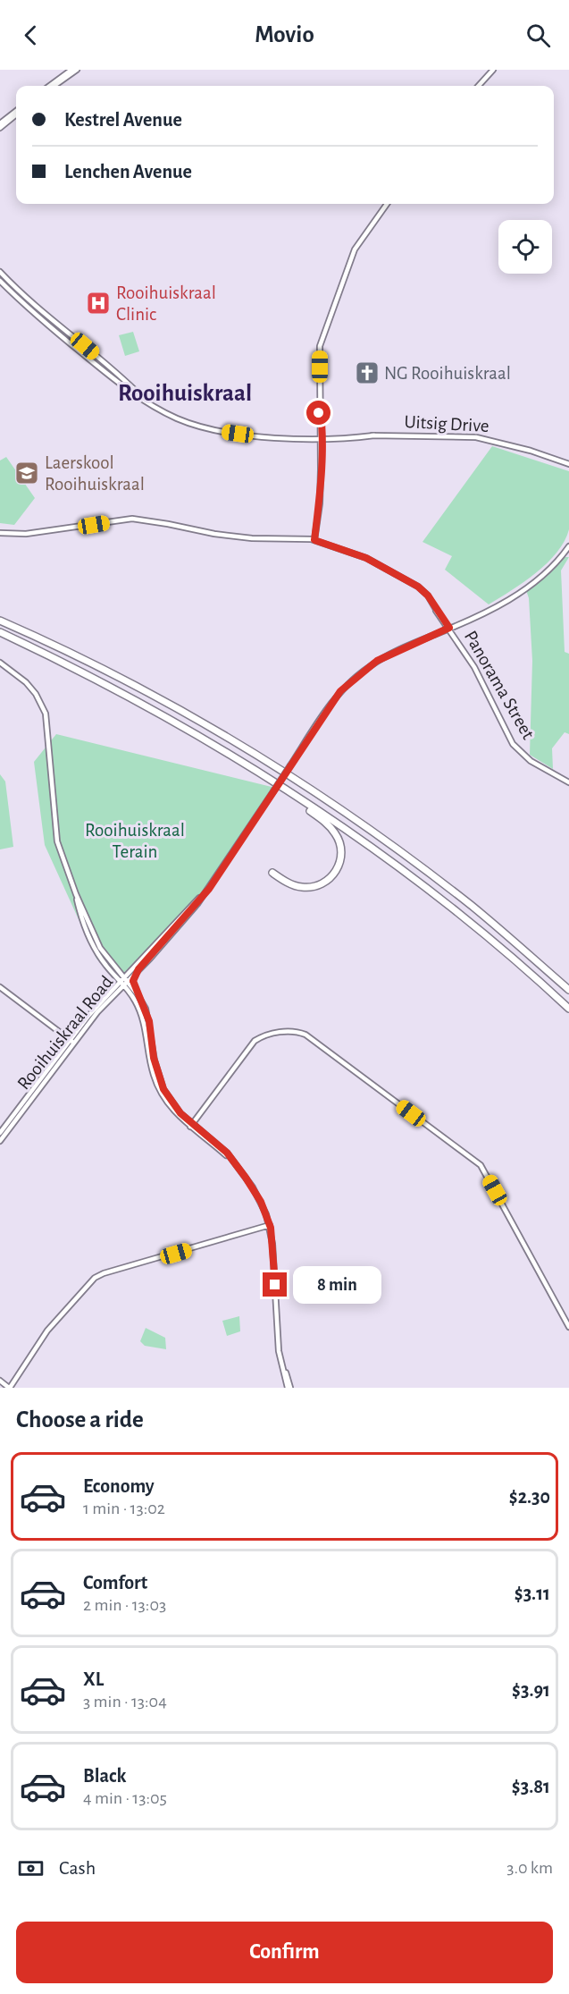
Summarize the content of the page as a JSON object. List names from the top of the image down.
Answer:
{
  "streets": {
    "main road": ["Uitsig Drive", "Panorama Street", "Rooihuiskraal Road"]
  },
  "crossings": [
    ["Panorama Street", "Rooihuiskraal Road"]
  ],
  "districts": ["Rooihuiskraal"],
  "parks": ["Rooihuiskraal Terain"],
  "places": {
    "hospital": ["Rooihuiskraal Clinic"],
    "church": ["NG Rooihuiskraal"],
    "school or university": ["Laerskool Rooihuiskraal"]
  },
  "page": {
    "header": "Movio",
    "banner": ["Kestrel Avenue", "Lenchen Avenue"],
    "bubble": "8 min",
    "heading": "Choose a ride",
    "list": [
      {
        "name": "Economy",
        "note": "1 min · 13:02",
        "value": "$2.30"
      },
      {
        "name": "Comfort",
        "note": "2 min · 13:03",
        "value": "$3.11"
      },
      {
        "name": "XL",
        "note": "3 min · 13:04",
        "value": "$3.91"
      },
      {
        "name": "Black",
        "note": "4 min · 13:05",
        "value": "$3.81"
      }
    ],
    "pay": ["Cash", "3.0 km"],
    "buttons": "Confirm"
  }
}
